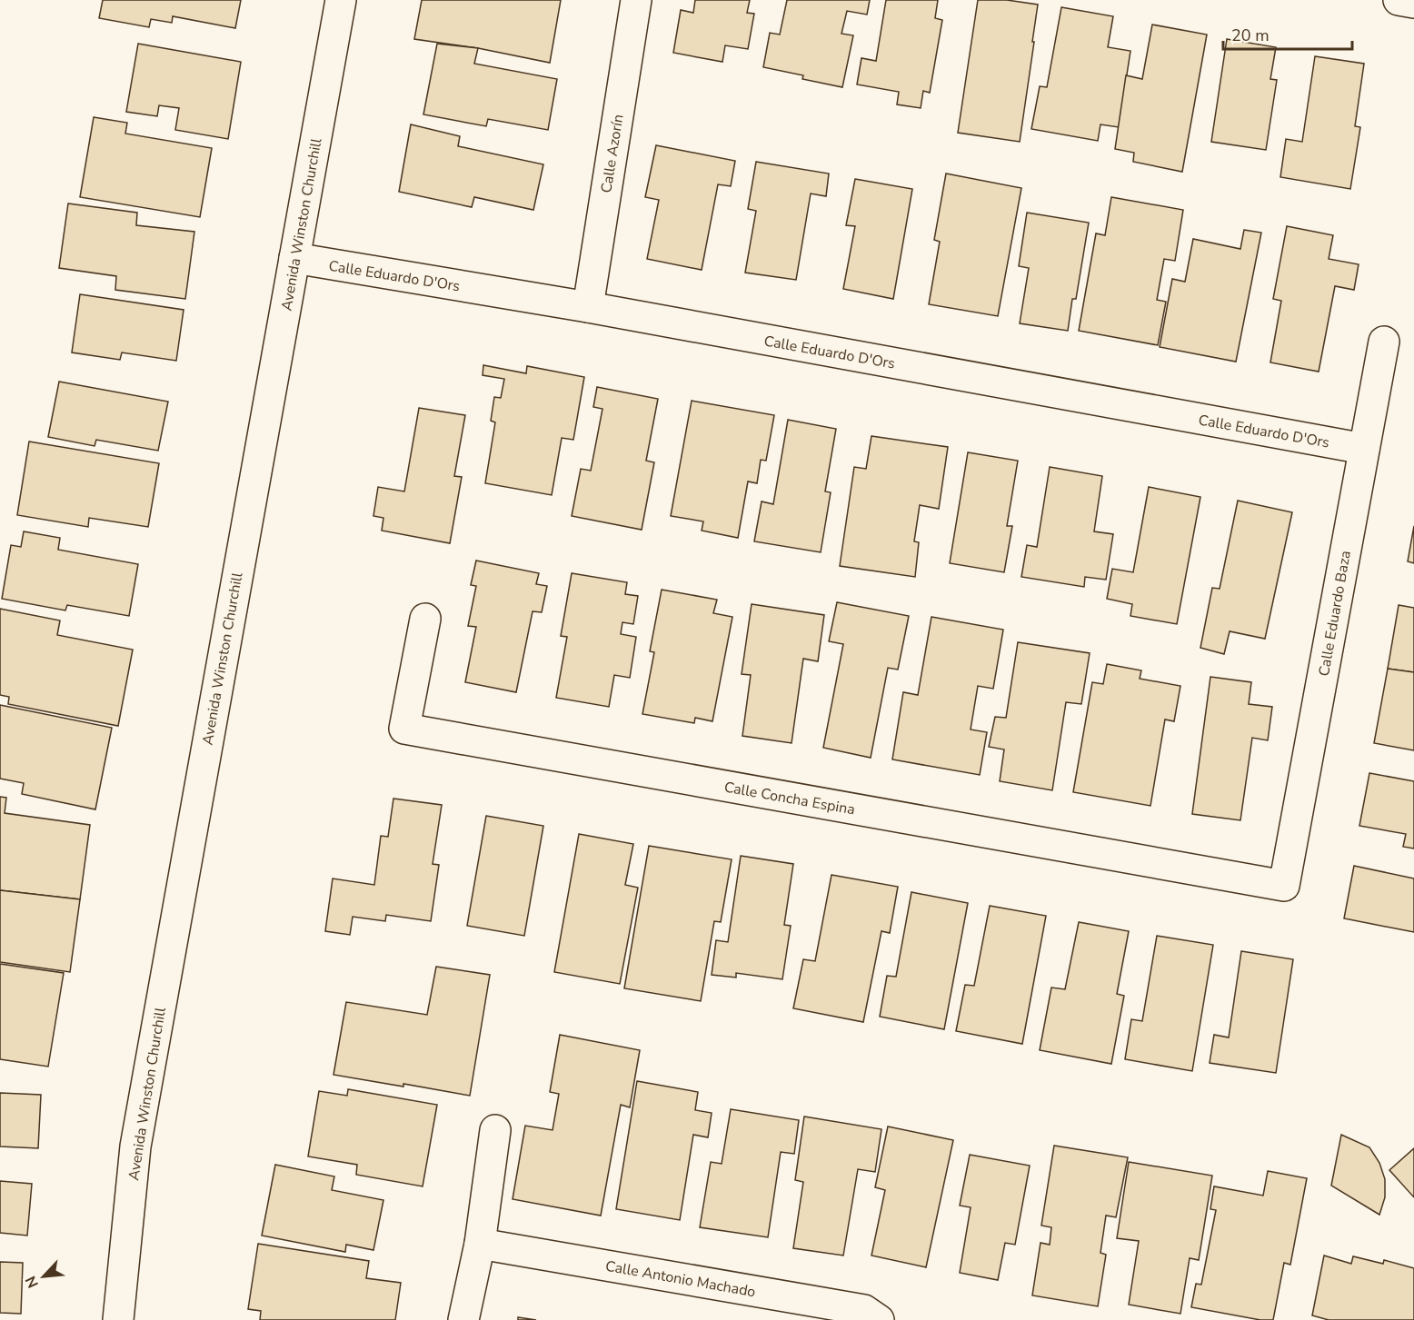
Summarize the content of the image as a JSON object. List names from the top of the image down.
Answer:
{
  "streets": {
    "street": [
      "Calle Azorín",
      "Avenida Winston Churchill",
      "Calle Eduardo D'Ors",
      "Calle Eduardo Baza",
      "Calle Concha Espina",
      "Calle Antonio Machado"
    ]
  },
  "crossings": [
    ["Calle Azorín", "Calle Eduardo D'Ors"],
    ["Avenida Winston Churchill", "Calle Eduardo D'Ors"],
    ["Calle Eduardo D'Ors", "Calle Eduardo Baza"],
    ["Calle Eduardo Baza", "Calle Concha Espina"]
  ],
  "scale_bar": "20 m",
  "north": "bottom left"
}
